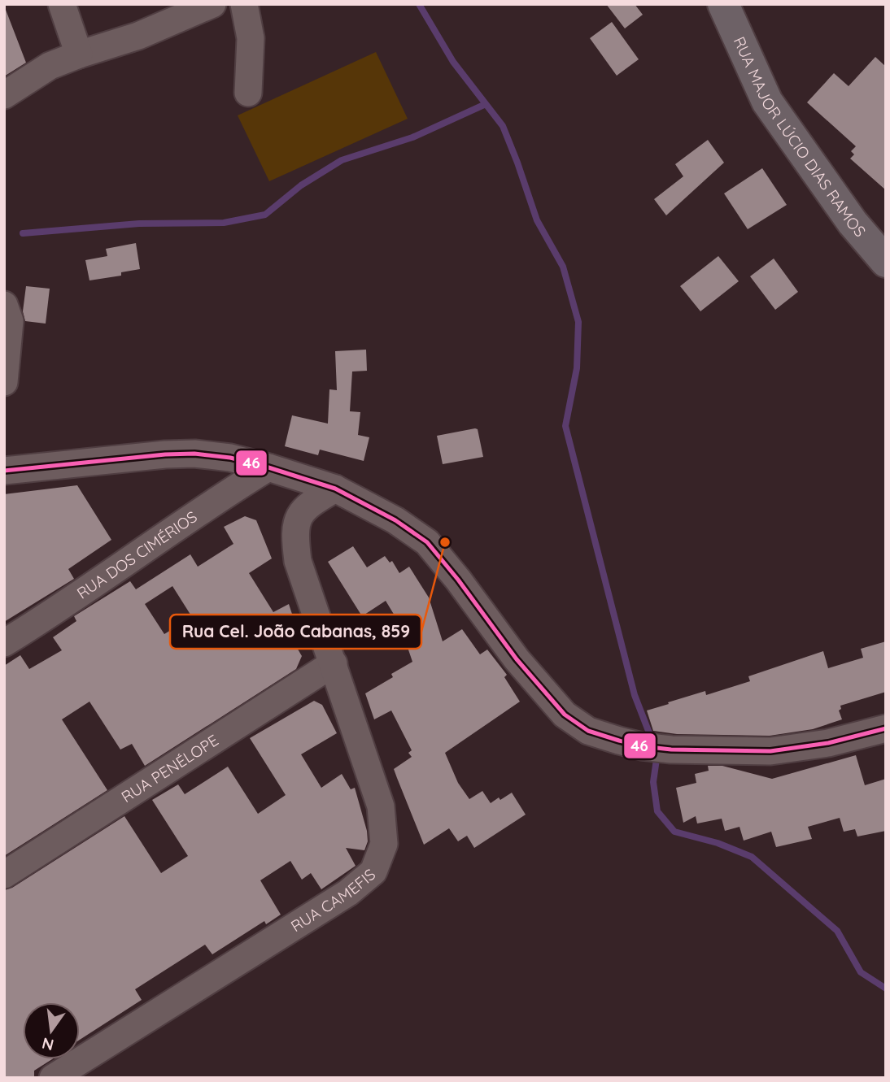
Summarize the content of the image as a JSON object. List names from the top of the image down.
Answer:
{
  "streets": {
    "main road": ["RUA MAJOR LÚCIO DIAS RAMOS"],
    "street": ["RUA DOS CIMÉRIOS", "RUA PENÉLOPE", "RUA CAMEFIS"]
  },
  "crossings": [
    ["RUA PENÉLOPE", "RUA CAMEFIS"]
  ],
  "places": ["Rua Cel. João Cabanas, 859"],
  "lines": ["transit line 46"],
  "north": "bottom"
}
